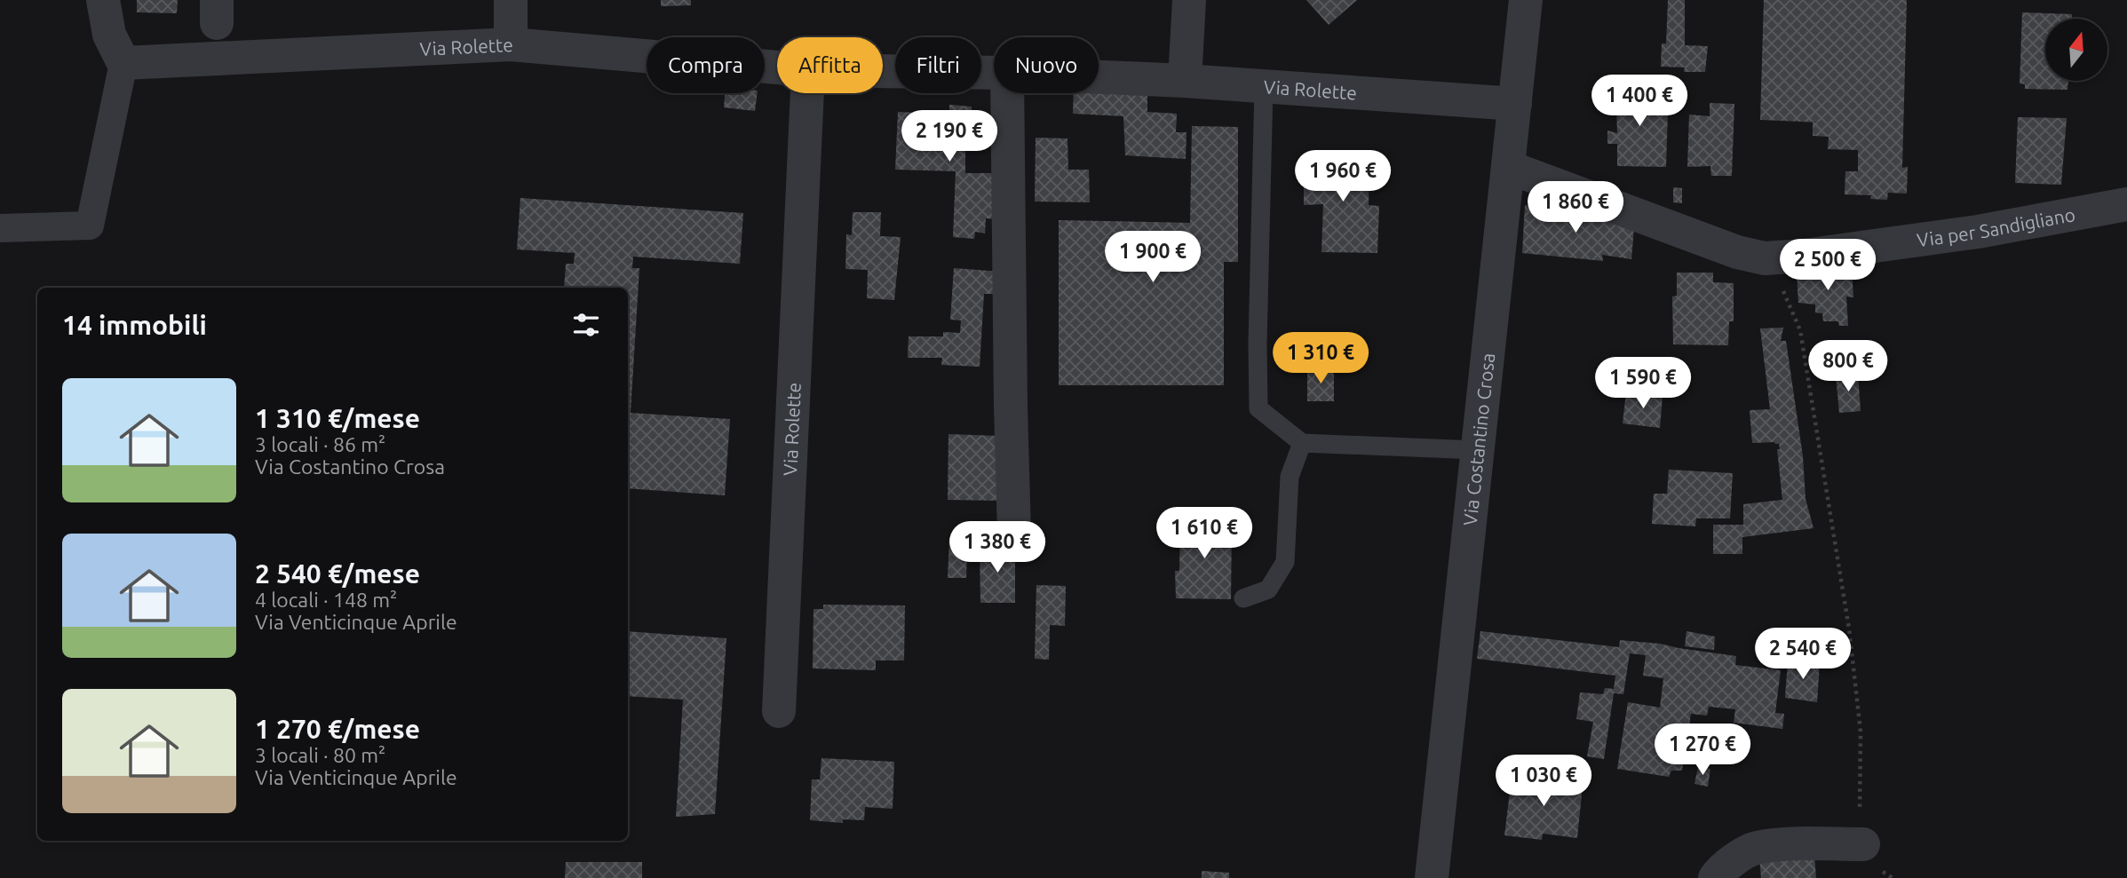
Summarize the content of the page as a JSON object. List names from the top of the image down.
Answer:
{
  "streets": {
    "street": ["Via Rolette", "Via per Sandigliano", "Via Costantino Crosa"]
  },
  "crossings": [
    ["Via Rolette", "Via Costantino Crosa"],
    ["Via per Sandigliano", "Via Costantino Crosa"]
  ],
  "north": "top",
  "page": {
    "chip": [
      "Compra",
      "Affitta",
      "Filtri",
      "Nuovo"
    ],
    "price": [
      "1 400 €",
      "2 190 €",
      "1 960 €",
      "1 860 €",
      "1 900 €",
      "2 500 €",
      "1 310 €",
      "800 €",
      "1 590 €",
      "1 610 €",
      "1 380 €",
      "2 540 €",
      "1 270 €",
      "1 030 €"
    ],
    "heading": "14 immobili",
    "list": [
      {
        "name": "1 310 €/mese",
        "note": "3 locali · 86 m² · Via Costantino Crosa"
      },
      {
        "name": "2 540 €/mese",
        "note": "4 locali · 148 m² · Via Venticinque Aprile"
      },
      {
        "name": "1 270 €/mese",
        "note": "3 locali · 80 m² · Via Venticinque Aprile"
      }
    ]
  }
}
